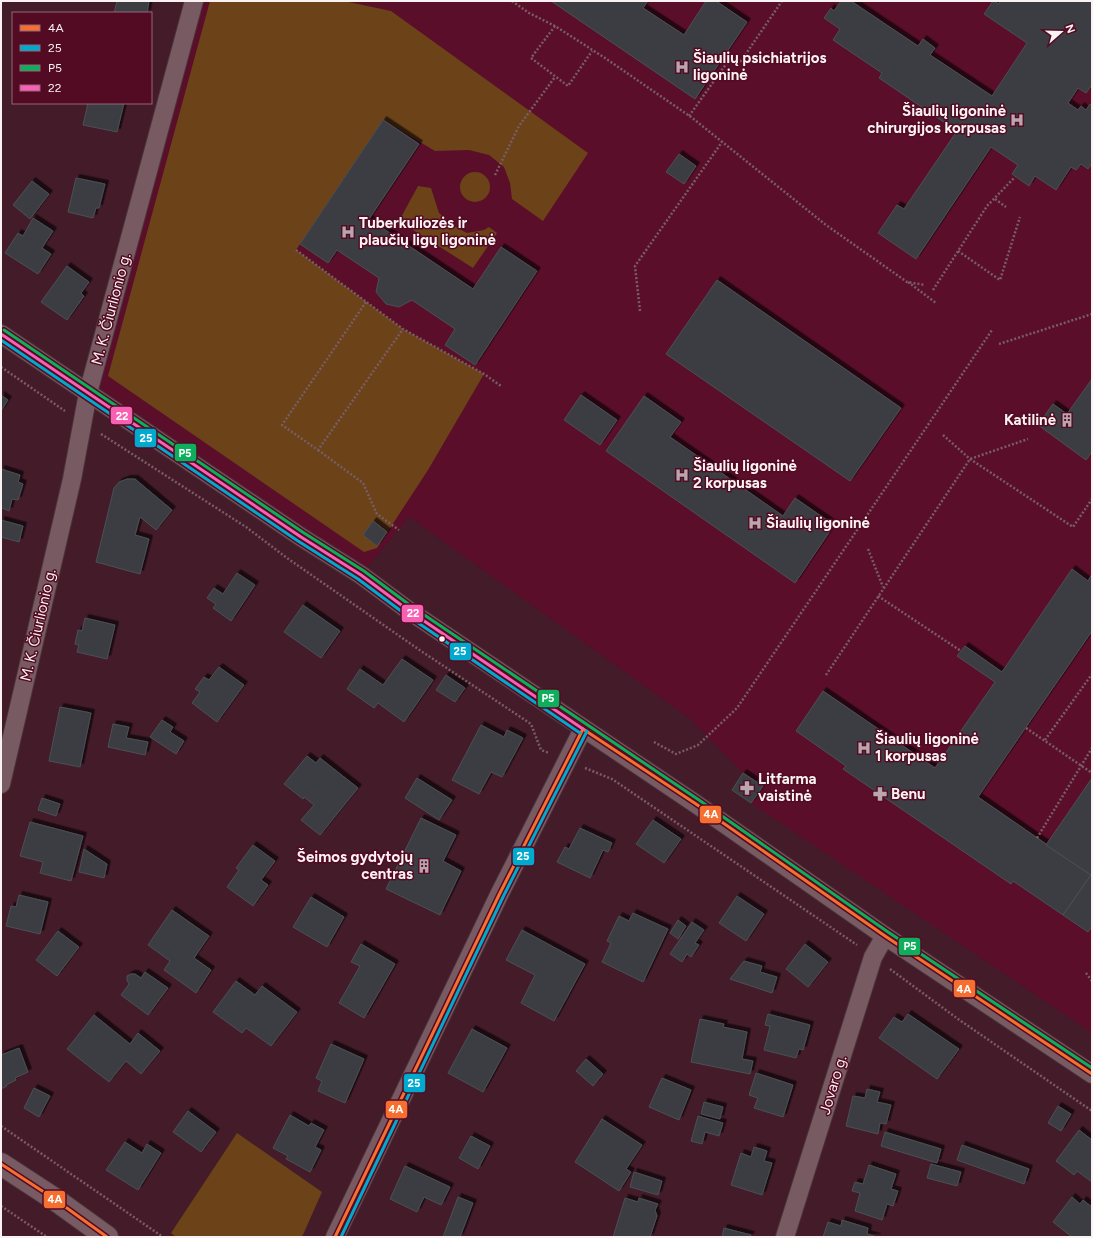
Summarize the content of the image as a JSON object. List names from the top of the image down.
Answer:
{
  "streets": {
    "street": ["M. K. Čiurlionio g.", "Jovaro g."]
  },
  "places": {
    "hospital": [
      "Šiaulių psichiatrijos ligoninė",
      "Šiaulių ligoninė chirurgijos korpusas",
      "Tuberkuliozės ir plaučių ligų ligoninė",
      "Šiaulių ligoninė 2 korpusas",
      "Šiaulių ligoninė",
      "Šiaulių ligoninė 1 korpusas"
    ],
    "building": ["Katilinė", "Šeimos gydytojų centras"],
    "pharmacy": ["Litfarma vaistinė", "Benu"]
  },
  "lines": [
    "transit line P5",
    "transit line 22",
    "transit line 25",
    "transit line 4A"
  ],
  "legend": [
    "4A",
    "25",
    "P5",
    "22"
  ],
  "north": "right"
}
